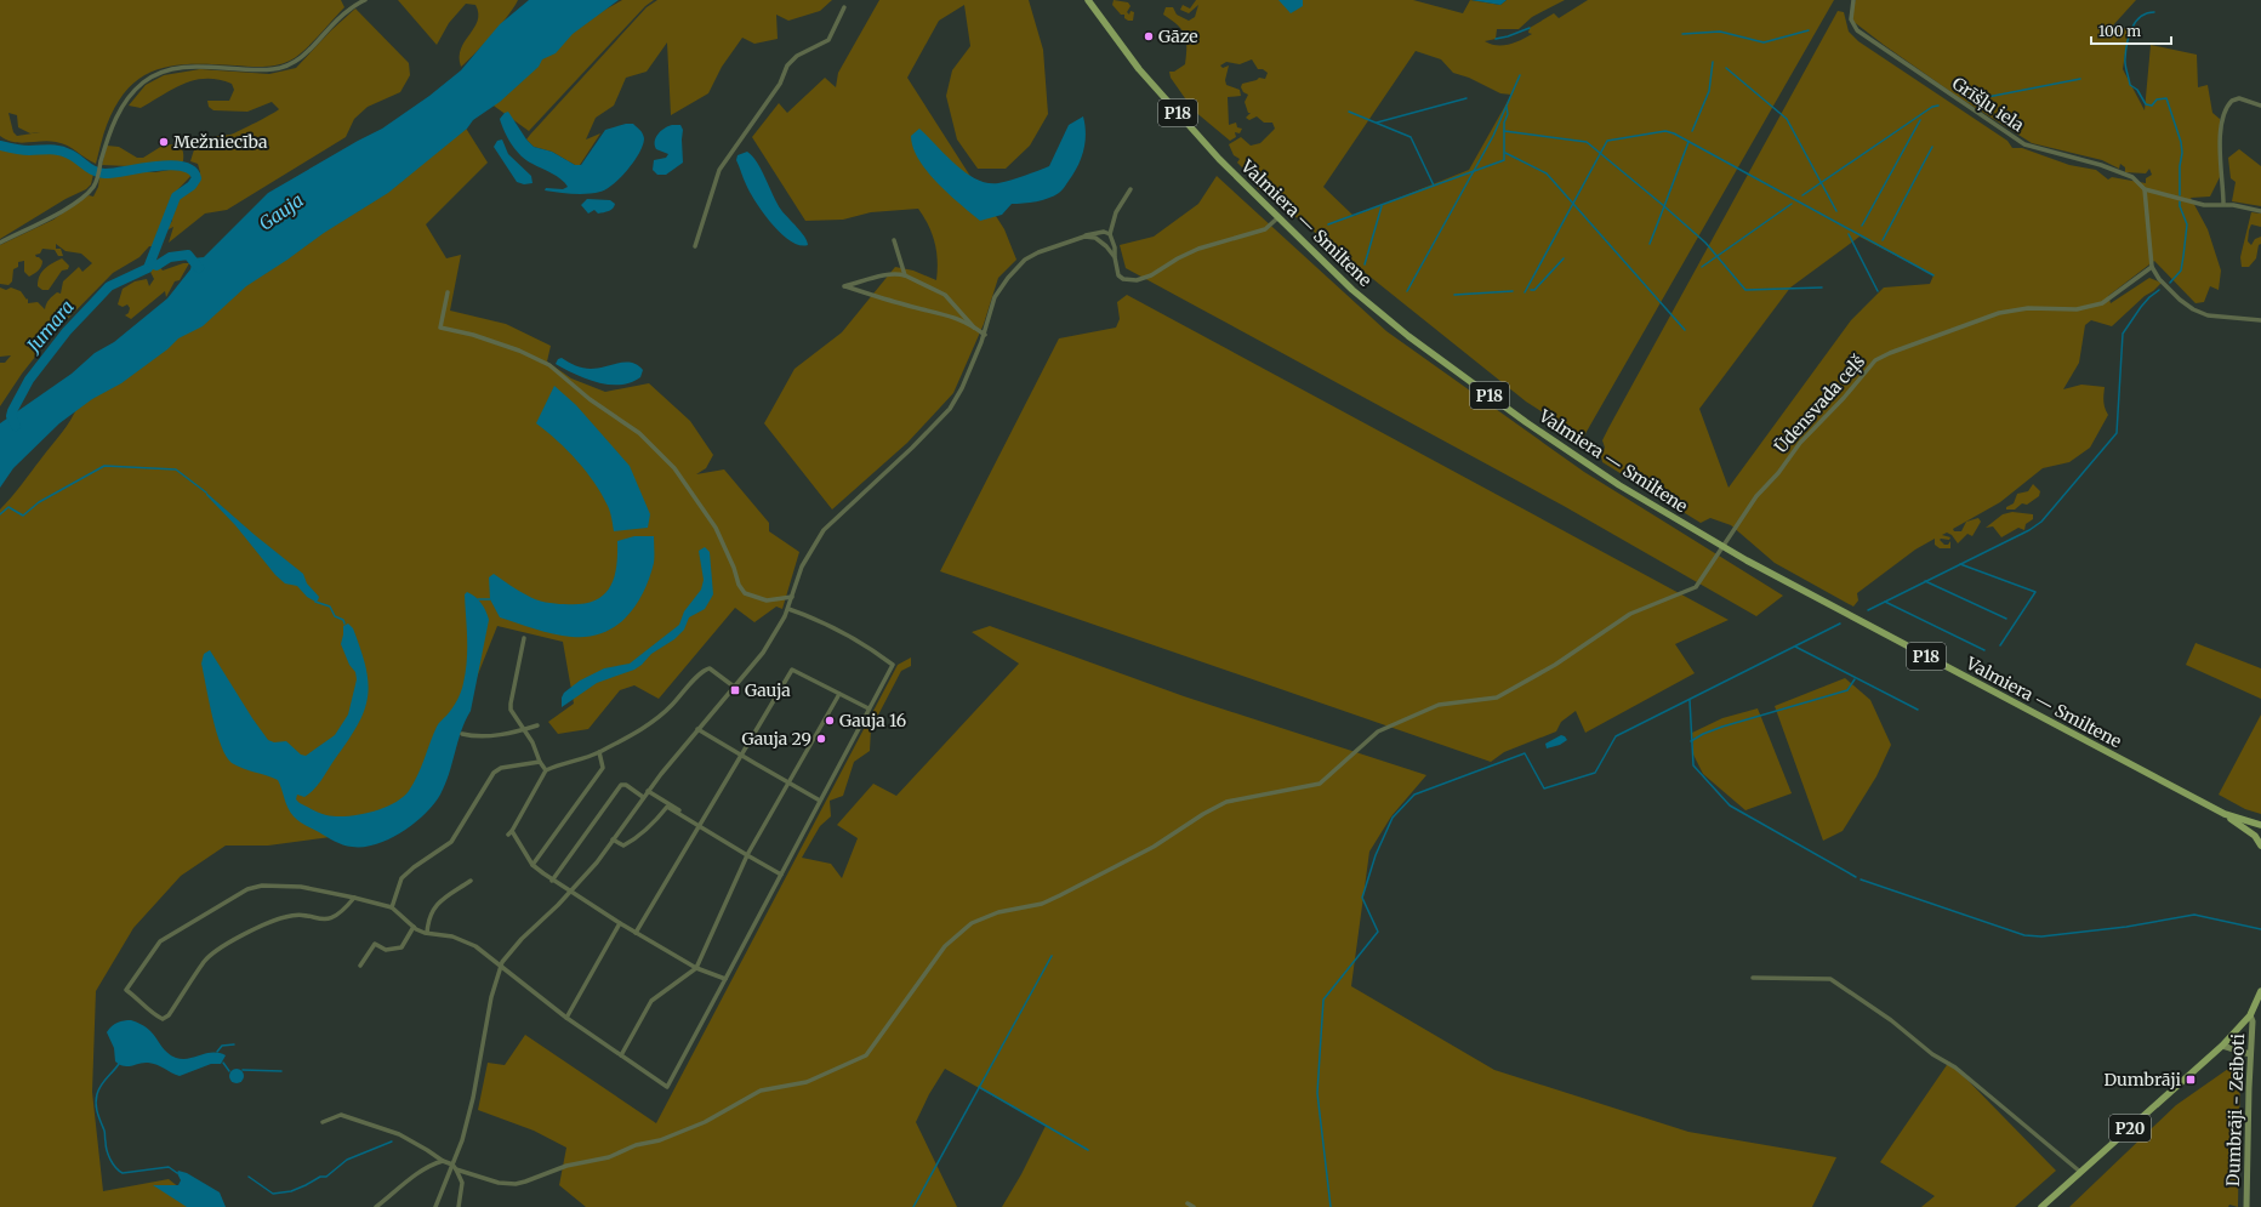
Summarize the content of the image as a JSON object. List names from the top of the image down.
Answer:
{
  "streets": {
    "main road": [
      "P18",
      "Valmiera — Smiltene",
      "Dumbrāji - Zeiboti",
      "P20"
    ],
    "street": ["Grīšļu iela", "Ūdensvada ceļš"]
  },
  "crossings": [
    ["Valmiera — Smiltene", "Ūdensvada ceļš"],
    ["Dumbrāji - Zeiboti", "P20"]
  ],
  "water": ["Gauja", "Jumara"],
  "places": {
    "other": [
      "Gāze",
      "Mežniecība",
      "Gauja 16",
      "Gauja 29"
    ],
    "transit": ["Gauja", "Dumbrāji"]
  },
  "scale_bar": "100 m"
}
